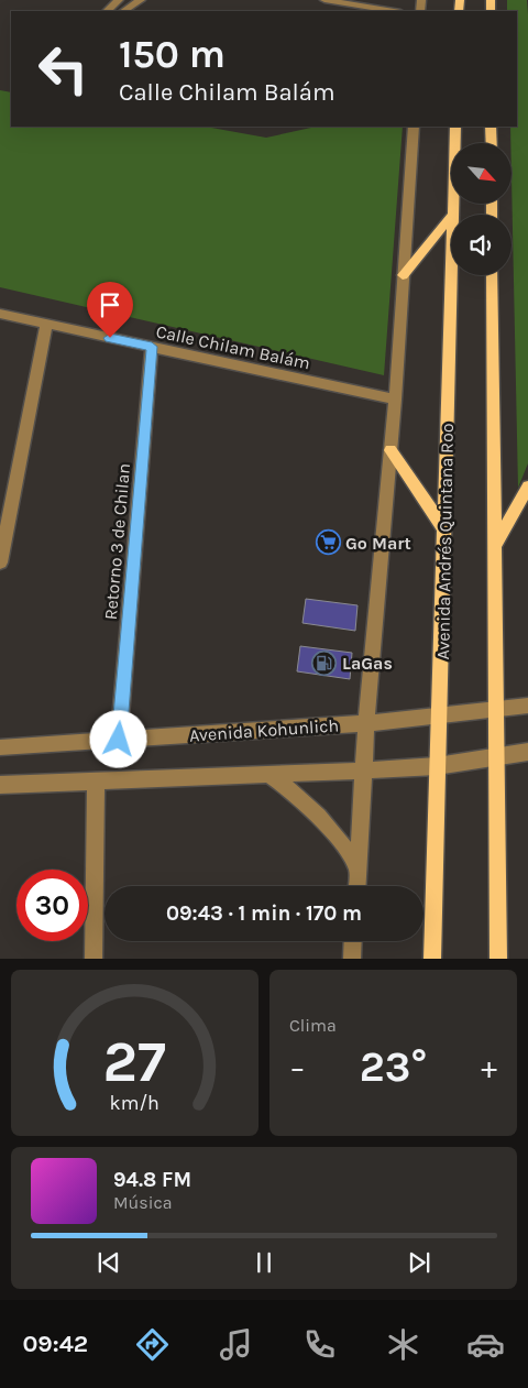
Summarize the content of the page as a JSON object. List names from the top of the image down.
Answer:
{
  "streets": {
    "main road": ["Avenida Andrés Quintana Roo"],
    "street": ["Calle Chilam Balám", "Retorno 3 de Chilan", "Avenida Kohunlich"]
  },
  "crossings": [
    ["Calle Chilam Balám", "Retorno 3 de Chilan"],
    ["Retorno 3 de Chilan", "Avenida Kohunlich"],
    ["Avenida Andrés Quintana Roo", "Avenida Kohunlich"]
  ],
  "places": {
    "supermarket": ["Go Mart"],
    "fuel station": ["LaGas"]
  },
  "north": "bottom right",
  "page": {
    "turn": ["150 m", "Calle Chilam Balám"],
    "limit": "30",
    "trip": "09:43 · 1 min · 170 m",
    "tile": "Clima",
    "heat": ["−", "23°", "+"],
    "song": ["94.8 FM", "Música"],
    "tabs": "09:42",
    "gauge": ["27", "km/h"]
  }
}
